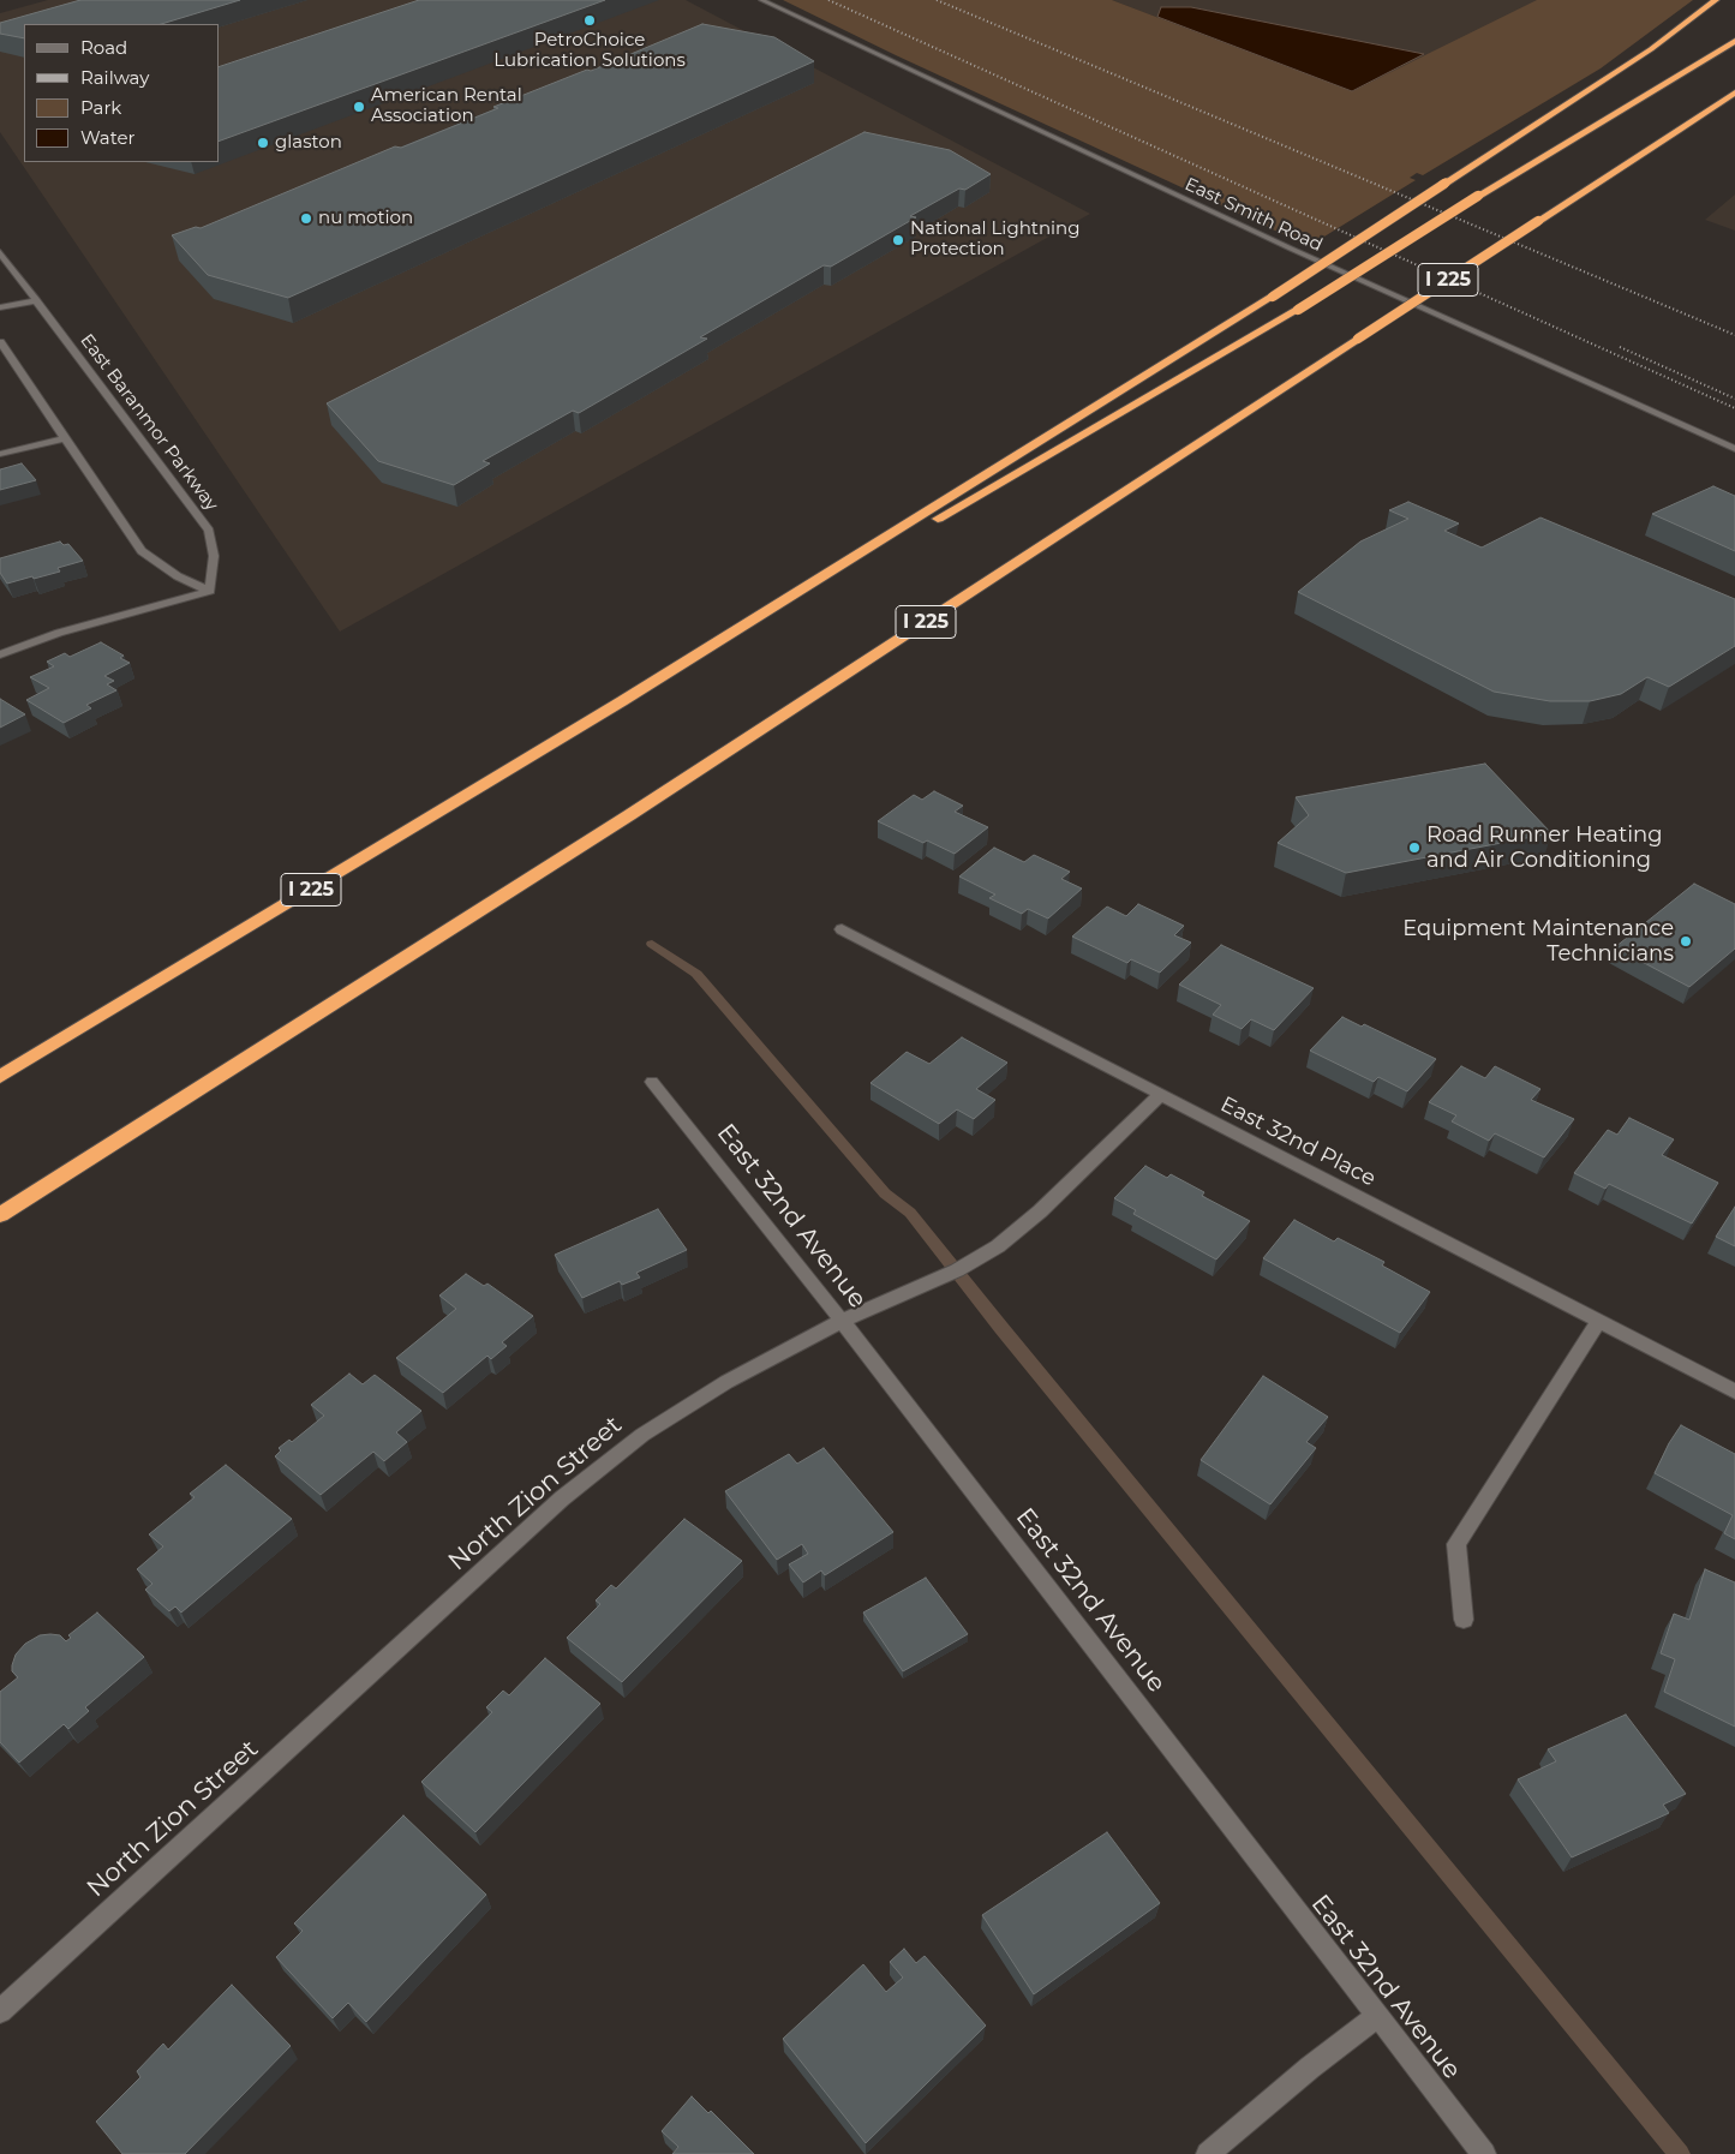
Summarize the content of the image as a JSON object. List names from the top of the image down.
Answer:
{
  "streets": {
    "highway": ["I 225"],
    "street": [
      "East Smith Road",
      "East Baranmor Parkway",
      "East 32nd Place",
      "East 32nd Avenue",
      "North Zion Street"
    ]
  },
  "crossings": [
    ["East 32nd Place", "North Zion Street"],
    ["East 32nd Avenue", "North Zion Street"]
  ],
  "places": [
    "PetroChoice Lubrication Solutions",
    "American Rental Association",
    "glaston",
    "nu motion",
    "National Lightning Protection",
    "Road Runner Heating and Air Conditioning",
    "Equipment Maintenance Technicians"
  ],
  "legend": [
    "Road",
    "Railway",
    "Park",
    "Water"
  ]
}
